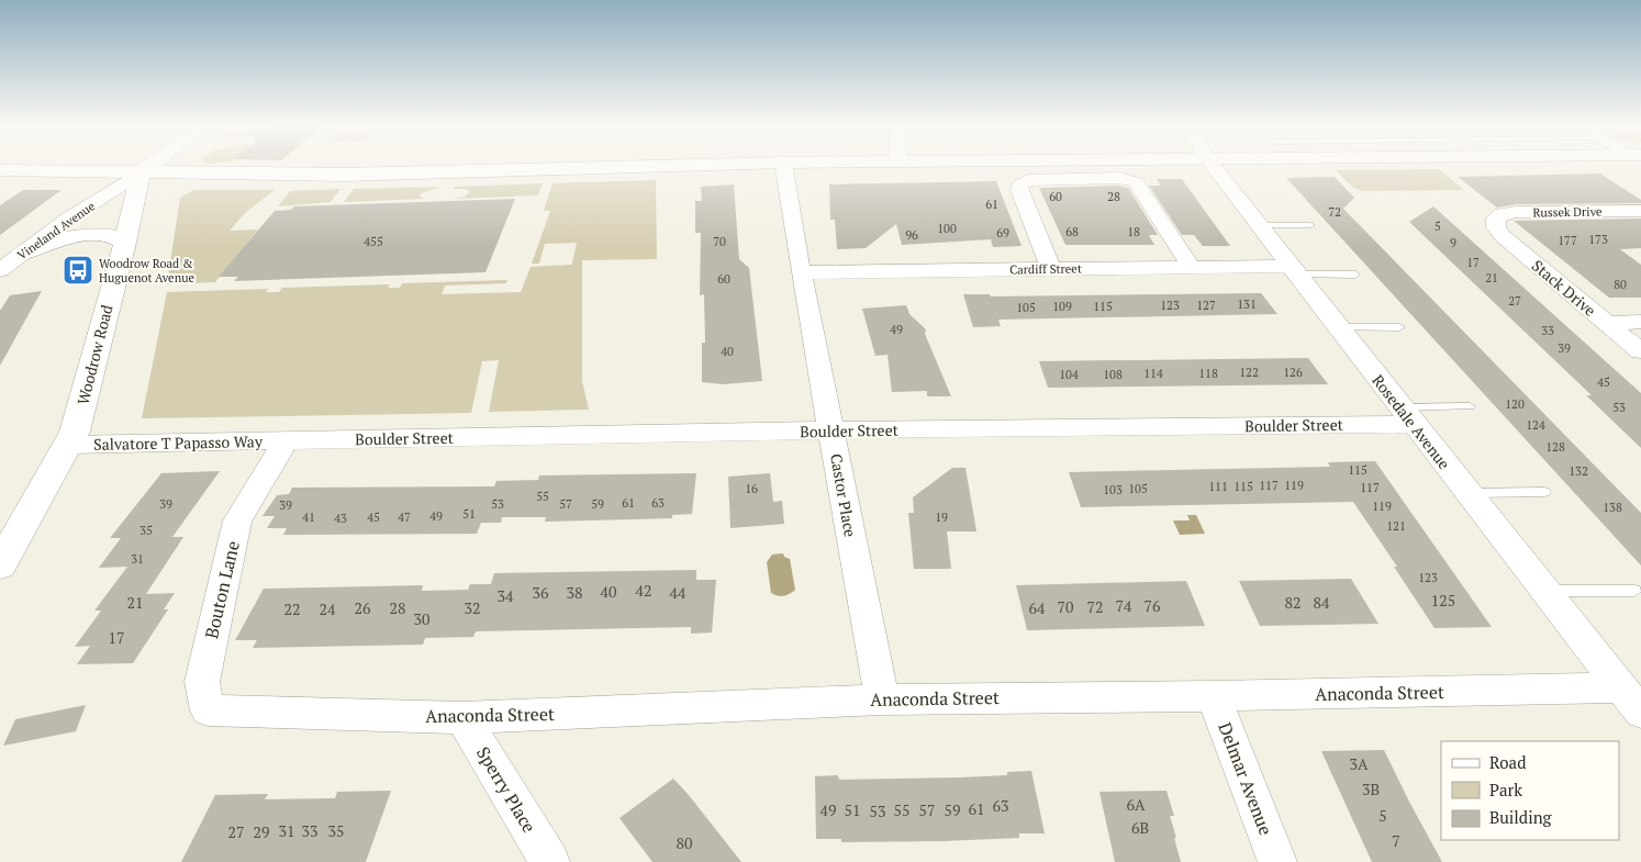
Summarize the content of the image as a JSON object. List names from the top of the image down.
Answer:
{
  "streets": {
    "street": [
      "Russek Drive",
      "Vineland Avenue",
      "Cardiff Street",
      "Stack Drive",
      "Woodrow Road",
      "Rosedale Avenue",
      "Boulder Street",
      "Salvatore T Papasso Way",
      "Castor Place",
      "Bouton Lane",
      "Anaconda Street",
      "Delmar Avenue",
      "Sperry Place"
    ]
  },
  "crossings": [
    ["Russek Drive", "Stack Drive"],
    ["Vineland Avenue", "Woodrow Road"],
    ["Cardiff Street", "Rosedale Avenue"],
    ["Cardiff Street", "Castor Place"],
    ["Woodrow Road", "Salvatore T Papasso Way"],
    ["Rosedale Avenue", "Boulder Street"],
    ["Rosedale Avenue", "Anaconda Street"],
    ["Boulder Street", "Salvatore T Papasso Way"],
    ["Boulder Street", "Castor Place"],
    ["Boulder Street", "Bouton Lane"],
    ["Salvatore T Papasso Way", "Bouton Lane"],
    ["Castor Place", "Anaconda Street"],
    ["Bouton Lane", "Anaconda Street"],
    ["Anaconda Street", "Delmar Avenue"],
    ["Anaconda Street", "Sperry Place"]
  ],
  "places": {
    "bus stop": ["Woodrow Road & Huguenot Avenue"]
  },
  "house_numbers": [
    "60",
    "28",
    "61",
    "72",
    "5",
    "100",
    "68",
    "18",
    "69",
    "96",
    "173",
    "177",
    "455",
    "70",
    "9",
    "17",
    "21",
    "60",
    "80",
    "27",
    "131",
    "123",
    "127",
    "109",
    "115",
    "105",
    "49",
    "33",
    "39",
    "40",
    "122",
    "126",
    "114",
    "118",
    "104",
    "108",
    "45",
    "120",
    "53",
    "124",
    "128",
    "115",
    "132",
    "117",
    "119",
    "111",
    "115",
    "117",
    "16",
    "105",
    "103",
    "55",
    "61",
    "63",
    "39",
    "53",
    "57",
    "59",
    "39",
    "119",
    "138",
    "51",
    "49",
    "41",
    "45",
    "47",
    "19",
    "43",
    "121",
    "35",
    "31",
    "123",
    "42",
    "40",
    "36",
    "38",
    "44",
    "34",
    "125",
    "21",
    "82",
    "84",
    "74",
    "76",
    "70",
    "72",
    "26",
    "28",
    "32",
    "64",
    "22",
    "24",
    "30",
    "17",
    "3A",
    "3B",
    "6A",
    "63",
    "61",
    "49",
    "51",
    "55",
    "57",
    "59",
    "53",
    "5",
    "6B",
    "31",
    "33",
    "35",
    "27",
    "29",
    "7",
    "80"
  ],
  "legend": ["Road", "Park", "Building"]
}
